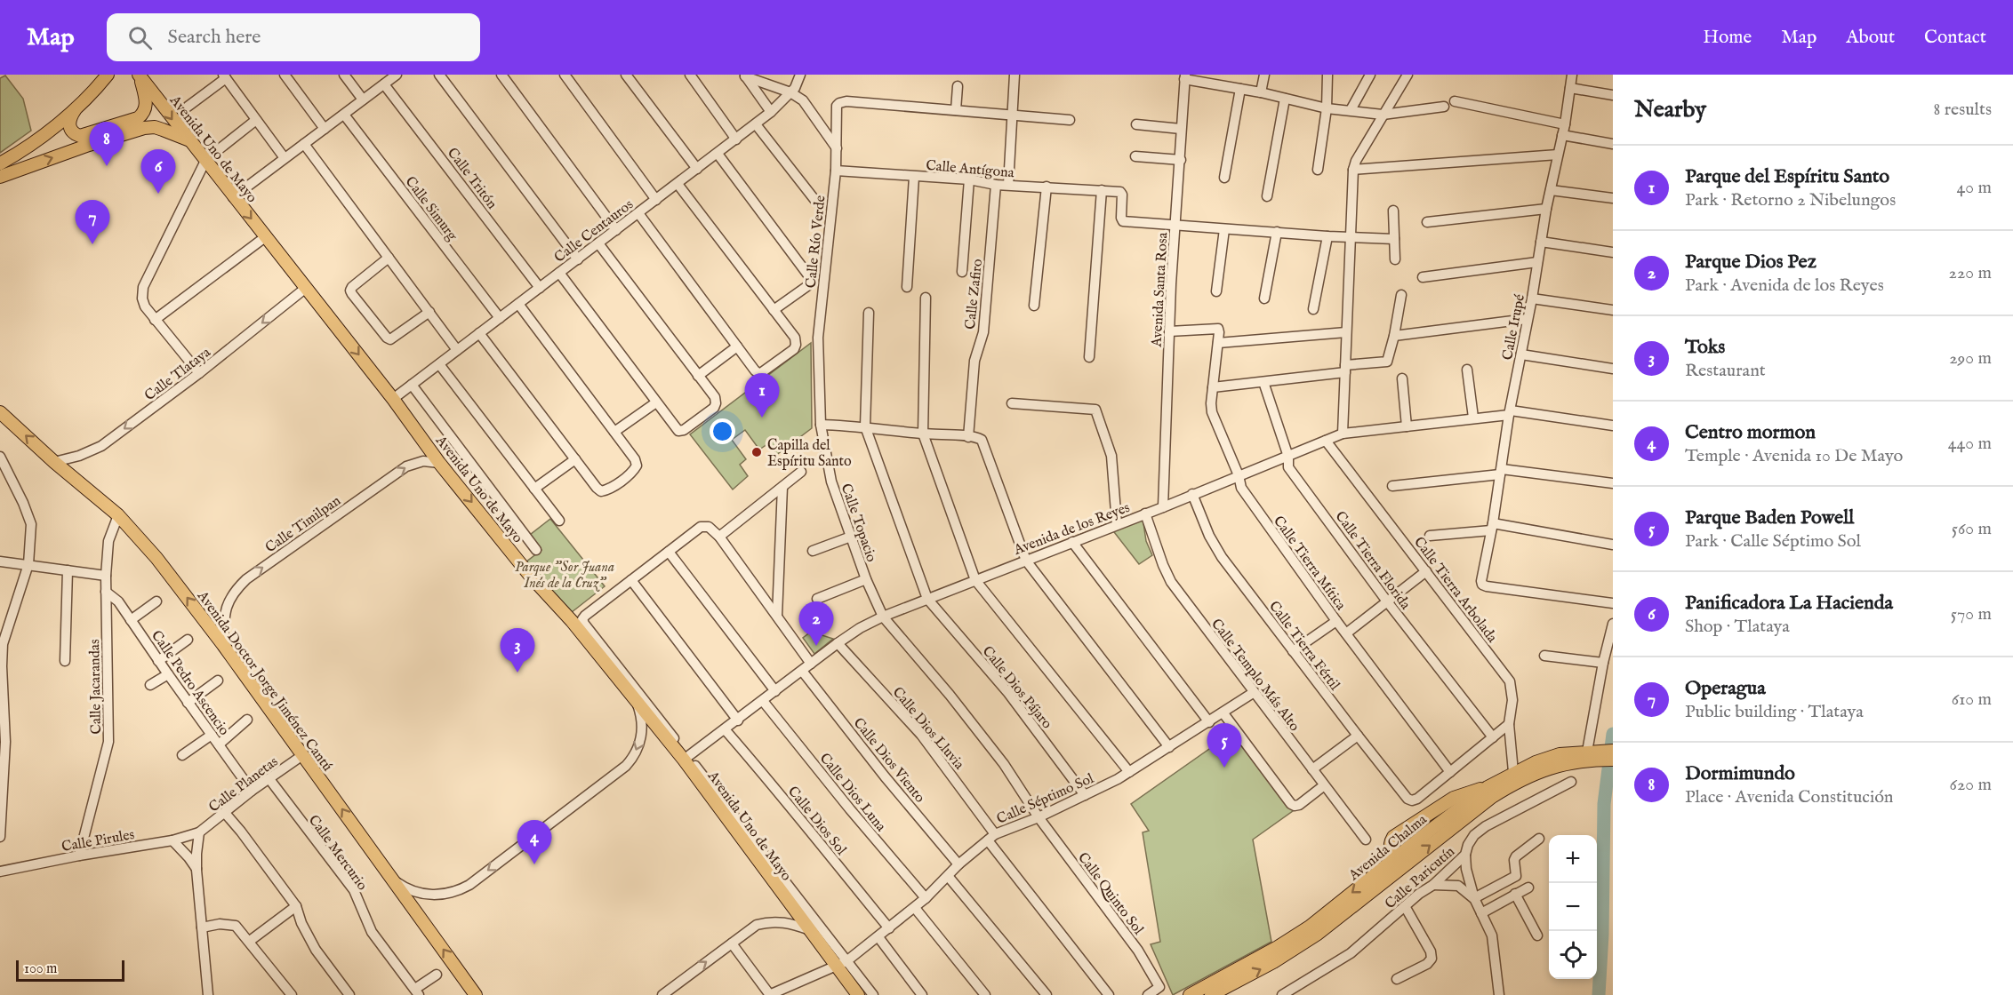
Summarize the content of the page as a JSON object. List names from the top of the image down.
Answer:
{
  "streets": {
    "main road": ["Avenida Uno de Mayo", "Avenida Doctor Jorge Jiménez Cantú", "Avenida Chalma"],
    "street": [
      "Calle Antígona",
      "Calle Tritón",
      "Calle Simurg",
      "Calle Centauros",
      "Calle Río Verde",
      "Avenida Santa Rosa",
      "Calle Zafiro",
      "Calle Irupé",
      "Calle Tlataya",
      "Calle Topacio",
      "Calle Timilpan",
      "Avenida de los Reyes",
      "Calle Tierra Florida",
      "Calle Tierra Mítica",
      "Calle Tierra Arbolada",
      "Calle Tierra Fértil",
      "Calle Templo Más Alto",
      "Calle Pedro Ascencio",
      "Calle Jacarandas",
      "Calle Dios Pájaro",
      "Calle Dios Lluvia",
      "Calle Dios Viento",
      "Calle Planetas",
      "Calle Dios Luna",
      "Calle Séptimo Sol",
      "Calle Dios Sol",
      "Calle Pirules",
      "Calle Mercurio",
      "Calle Paricutín",
      "Calle Quinto Sol"
    ]
  },
  "crossings": [
    ["Avenida Uno de Mayo", "Calle Centauros"],
    ["Avenida Uno de Mayo", "Calle Tlataya"],
    ["Avenida Uno de Mayo", "Calle Timilpan"],
    ["Avenida Uno de Mayo", "Avenida de los Reyes"],
    ["Avenida Uno de Mayo", "Calle Séptimo Sol"],
    ["Calle Antígona", "Calle Río Verde"],
    ["Calle Antígona", "Avenida Santa Rosa"],
    ["Calle Antígona", "Calle Zafiro"],
    ["Calle Tritón", "Calle Centauros"],
    ["Calle Simurg", "Calle Centauros"],
    ["Calle Río Verde", "Calle Topacio"],
    ["Avenida Santa Rosa", "Avenida de los Reyes"],
    ["Calle Irupé", "Avenida de los Reyes"],
    ["Calle Tlataya", "Avenida Doctor Jorge Jiménez Cantú"],
    ["Calle Topacio", "Avenida de los Reyes"],
    ["Calle Topacio", "Calle Séptimo Sol"],
    ["Calle Topacio", "Calle Quinto Sol"],
    ["Calle Timilpan", "Avenida Doctor Jorge Jiménez Cantú"],
    ["Avenida de los Reyes", "Calle Tierra Florida"],
    ["Avenida de los Reyes", "Calle Tierra Mítica"],
    ["Avenida de los Reyes", "Calle Tierra Arbolada"],
    ["Avenida de los Reyes", "Calle Tierra Fértil"],
    ["Avenida de los Reyes", "Calle Templo Más Alto"],
    ["Avenida de los Reyes", "Calle Dios Pájaro"],
    ["Avenida de los Reyes", "Calle Dios Lluvia"],
    ["Avenida de los Reyes", "Calle Dios Viento"],
    ["Avenida de los Reyes", "Calle Dios Luna"],
    ["Avenida de los Reyes", "Calle Dios Sol"],
    ["Calle Tierra Mítica", "Calle Tierra Fértil"],
    ["Calle Tierra Arbolada", "Avenida Chalma"],
    ["Calle Templo Más Alto", "Calle Séptimo Sol"],
    ["Avenida Doctor Jorge Jiménez Cantú", "Calle Jacarandas"],
    ["Avenida Doctor Jorge Jiménez Cantú", "Calle Planetas"],
    ["Calle Pedro Ascencio", "Calle Jacarandas"],
    ["Calle Pedro Ascencio", "Calle Planetas"],
    ["Calle Jacarandas", "Calle Pirules"],
    ["Calle Dios Pájaro", "Calle Séptimo Sol"],
    ["Calle Dios Lluvia", "Calle Séptimo Sol"],
    ["Calle Dios Viento", "Calle Séptimo Sol"],
    ["Calle Planetas", "Calle Pirules"],
    ["Calle Planetas", "Calle Mercurio"],
    ["Calle Dios Luna", "Calle Séptimo Sol"],
    ["Calle Séptimo Sol", "Calle Dios Sol"],
    ["Calle Séptimo Sol", "Calle Quinto Sol"]
  ],
  "one_way": ["Avenida Uno de Mayo", "Calle Timilpan", "Avenida Doctor Jorge Jiménez Cantú"],
  "parks": ["Parque \"Sor Juana Inés de la Cruz\""],
  "places": ["Capilla del Espíritu Santo"],
  "scale_bar": "100 m",
  "page": {
    "header": "Map",
    "search": "Search here",
    "nav": [
      "Home",
      "Map",
      "About",
      "Contact"
    ],
    "heading": ["Nearby", "8 results"],
    "pins": [
      "8",
      "6",
      "7",
      "1",
      "2",
      "3",
      "5",
      "4"
    ],
    "list": [
      {
        "mark": "1",
        "name": "Parque del Espíritu Santo",
        "note": "Park · Retorno 2 Nibelungos",
        "value": "40 m"
      },
      {
        "mark": "2",
        "name": "Parque Dios Pez",
        "note": "Park · Avenida de los Reyes",
        "value": "220 m"
      },
      {
        "mark": "3",
        "name": "Toks",
        "note": "Restaurant",
        "value": "290 m"
      },
      {
        "mark": "4",
        "name": "Centro mormon",
        "note": "Temple · Avenida 10 De Mayo",
        "value": "440 m"
      },
      {
        "mark": "5",
        "name": "Parque Baden Powell",
        "note": "Park · Calle Séptimo Sol",
        "value": "560 m"
      },
      {
        "mark": "6",
        "name": "Panificadora La Hacienda",
        "note": "Shop · Tlataya",
        "value": "570 m"
      },
      {
        "mark": "7",
        "name": "Operagua",
        "note": "Public building · Tlataya",
        "value": "610 m"
      },
      {
        "mark": "8",
        "name": "Dormimundo",
        "note": "Place · Avenida Constitución",
        "value": "620 m"
      }
    ],
    "map_buttons": ["+", "−"],
    "scale": "100 m"
  }
}
